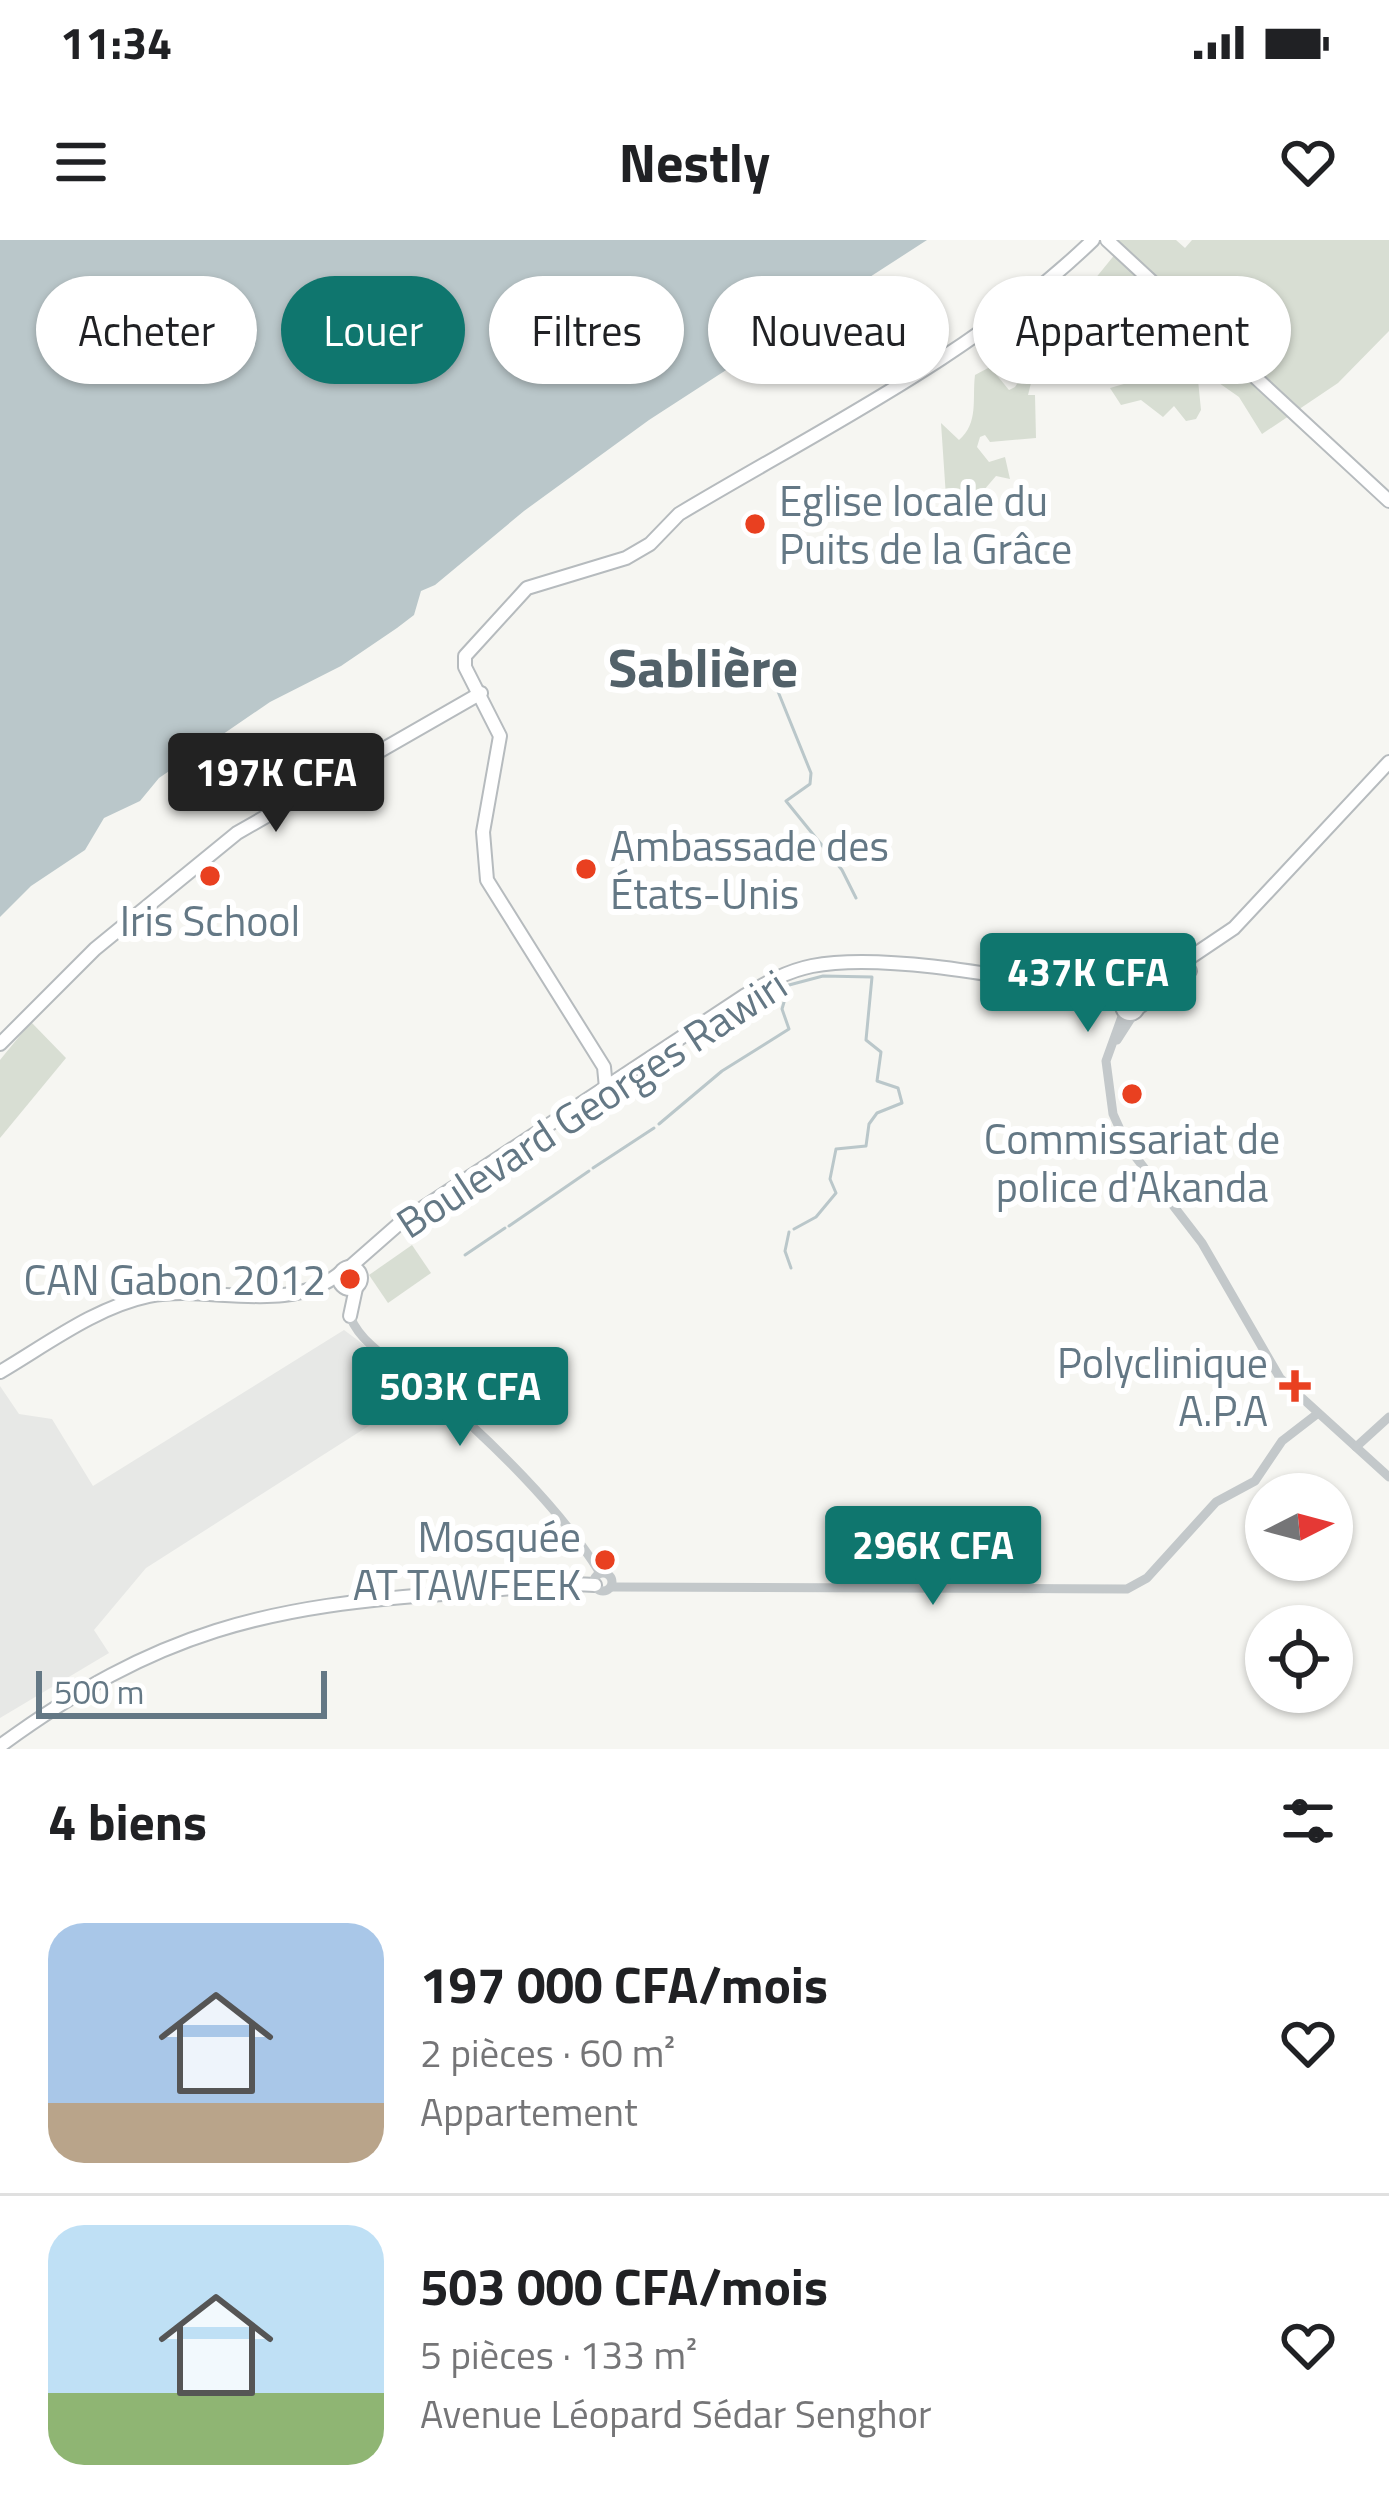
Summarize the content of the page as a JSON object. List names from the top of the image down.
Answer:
{
  "streets": {
    "main road": ["Boulevard Georges Rawiri"]
  },
  "districts": ["Sablière"],
  "places": {
    "other": [
      "Eglise locale du Puits de la Grâce",
      "Ambassade des États-Unis",
      "Iris School",
      "Commissariat de police d'Akanda",
      "CAN Gabon 2012",
      "Mosquée AT TAWFEEK"
    ],
    "health": ["Polyclinique A.P.A"]
  },
  "scale_bar": "500 m",
  "north": "right",
  "page": {
    "status": "11:34",
    "header": "Nestly",
    "chip": [
      "Acheter",
      "Louer",
      "Filtres",
      "Nouveau",
      "Appartement"
    ],
    "price": [
      "197K CFA",
      "437K CFA",
      "503K CFA",
      "296K CFA"
    ],
    "scale": "500 m",
    "heading": "4 biens",
    "list": [
      {
        "name": "197 000 CFA/mois",
        "note": "2 pièces · 60 m² · Appartement"
      },
      {
        "name": "503 000 CFA/mois",
        "note": "5 pièces · 133 m² · Avenue Léopard Sédar Senghor"
      }
    ]
  }
}
